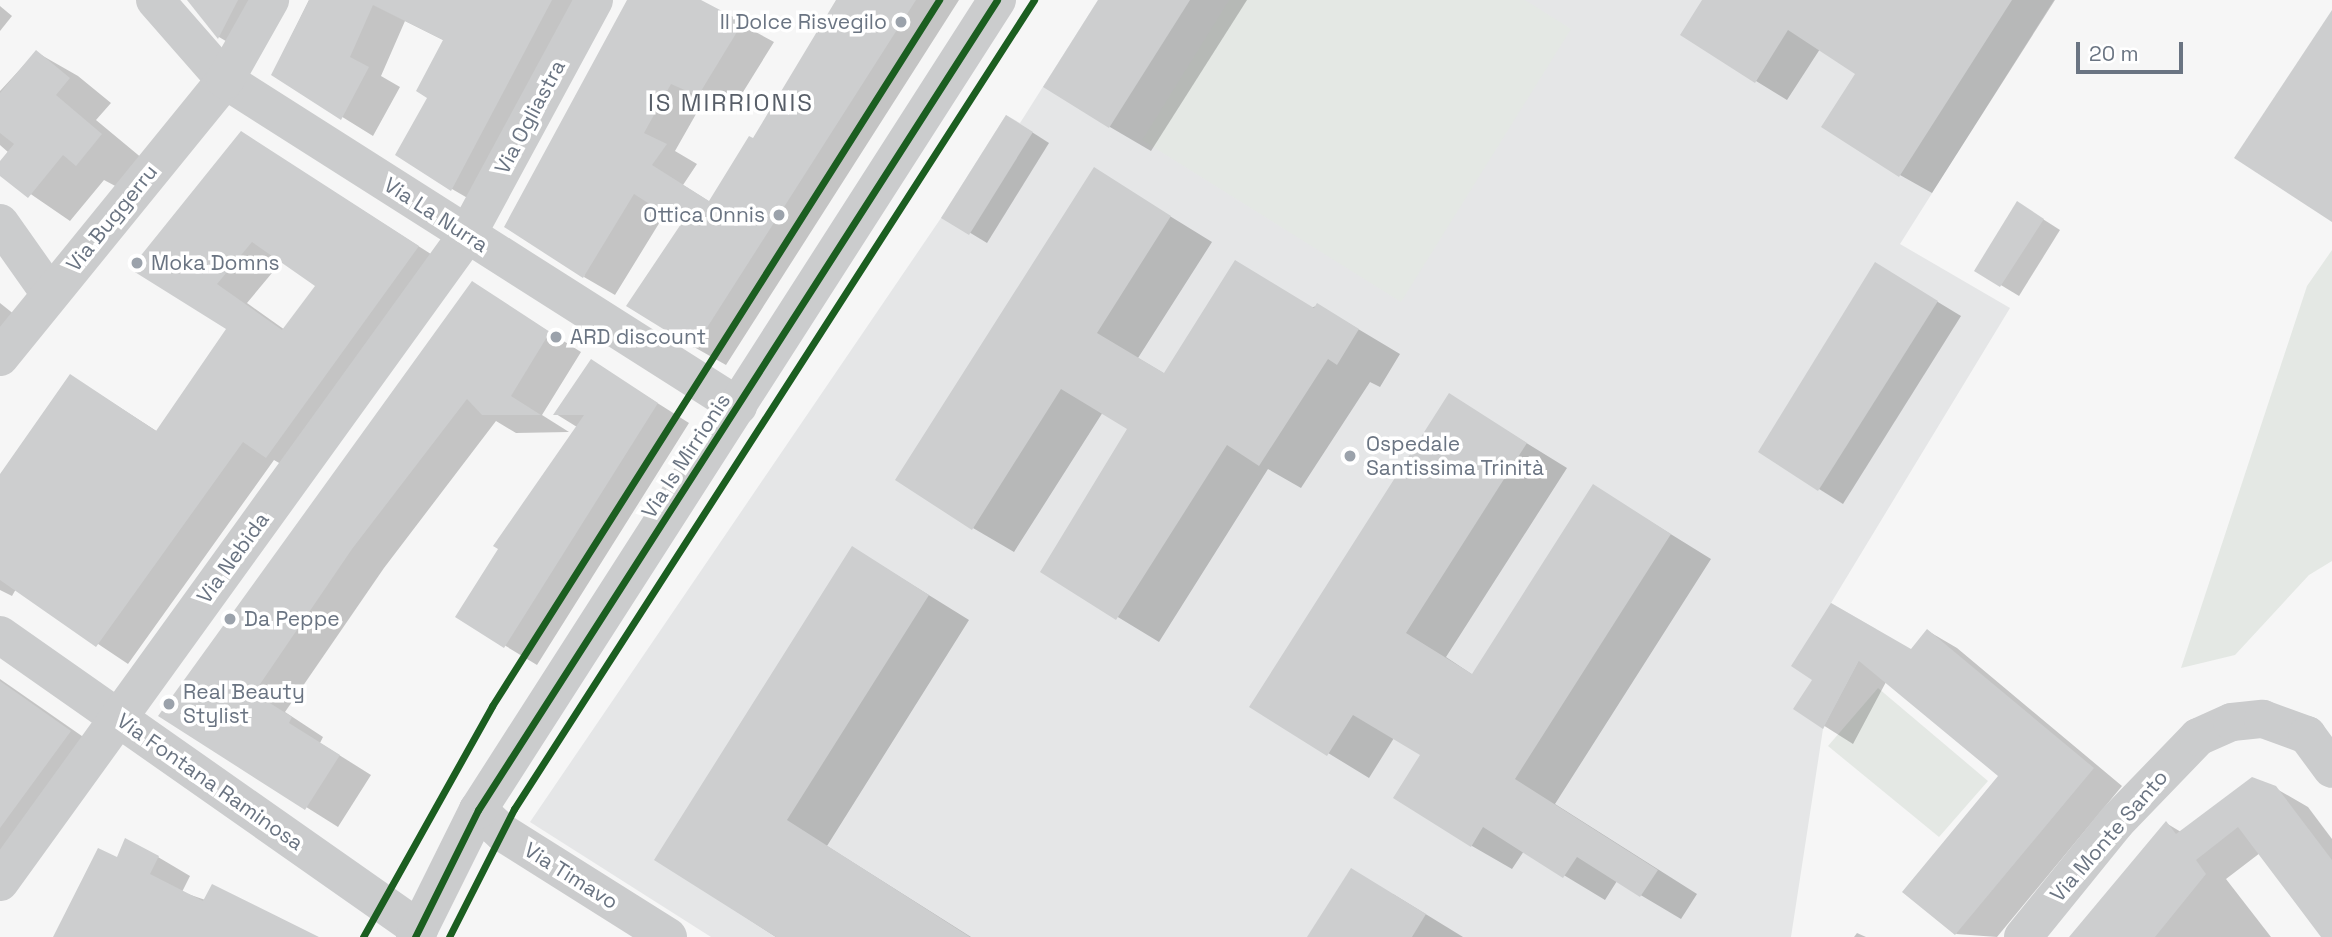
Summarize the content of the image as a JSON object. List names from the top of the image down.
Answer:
{
  "streets": {
    "street": [
      "Via Ogliastra",
      "Via La Nurra",
      "Via Buggerru",
      "Via Is Mirrionis",
      "Via Nebida",
      "Via Fontana Raminosa",
      "Via Monte Santo",
      "Via Timavo"
    ]
  },
  "crossings": [
    ["Via Ogliastra", "Via La Nurra"],
    ["Via Ogliastra", "Via Nebida"],
    ["Via La Nurra", "Via Buggerru"],
    ["Via La Nurra", "Via Is Mirrionis"],
    ["Via La Nurra", "Via Nebida"],
    ["Via Is Mirrionis", "Via Fontana Raminosa"],
    ["Via Is Mirrionis", "Via Timavo"],
    ["Via Nebida", "Via Fontana Raminosa"]
  ],
  "districts": ["IS MIRRIONIS"],
  "places": [
    "Il Dolce Risvegilo",
    "Ottica Onnis",
    "Moka Domns",
    "ARD discount",
    "Ospedale Santissima Trinità",
    "Da Peppe",
    "Real Beauty Stylist"
  ],
  "scale_bar": "20 m"
}
